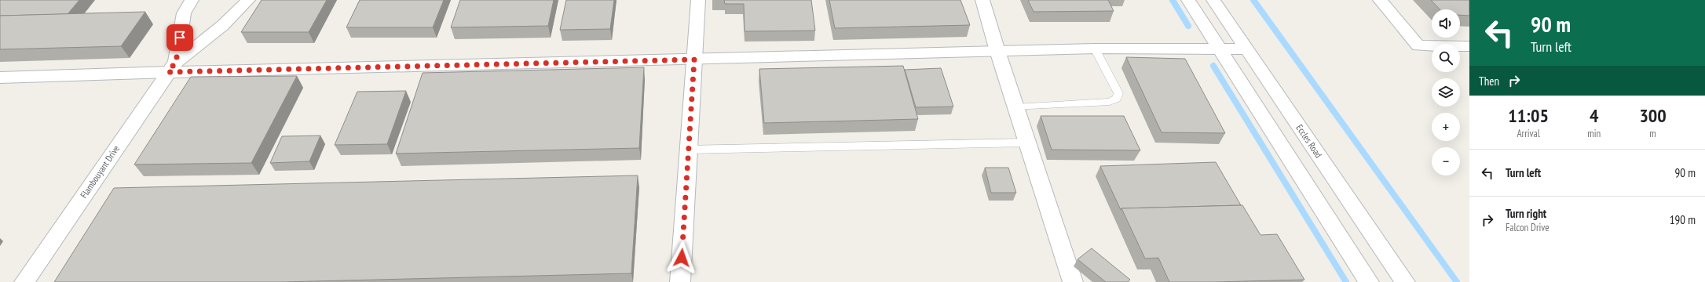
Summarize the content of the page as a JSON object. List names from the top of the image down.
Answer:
{
  "streets": {
    "street": ["Eccles Road", "Flambouyant Drive"]
  },
  "page": {
    "turn": ["90 m", "Turn left"],
    "map_buttons": ["+", "−"],
    "then": "Then",
    "eta": [
      "11:05",
      "Arrival",
      "4",
      "min",
      "300",
      "m"
    ],
    "list": [
      {
        "name": "Turn left",
        "value": "90 m"
      },
      {
        "name": "Turn right",
        "note": "Falcon Drive",
        "value": "190 m"
      }
    ]
  }
}
